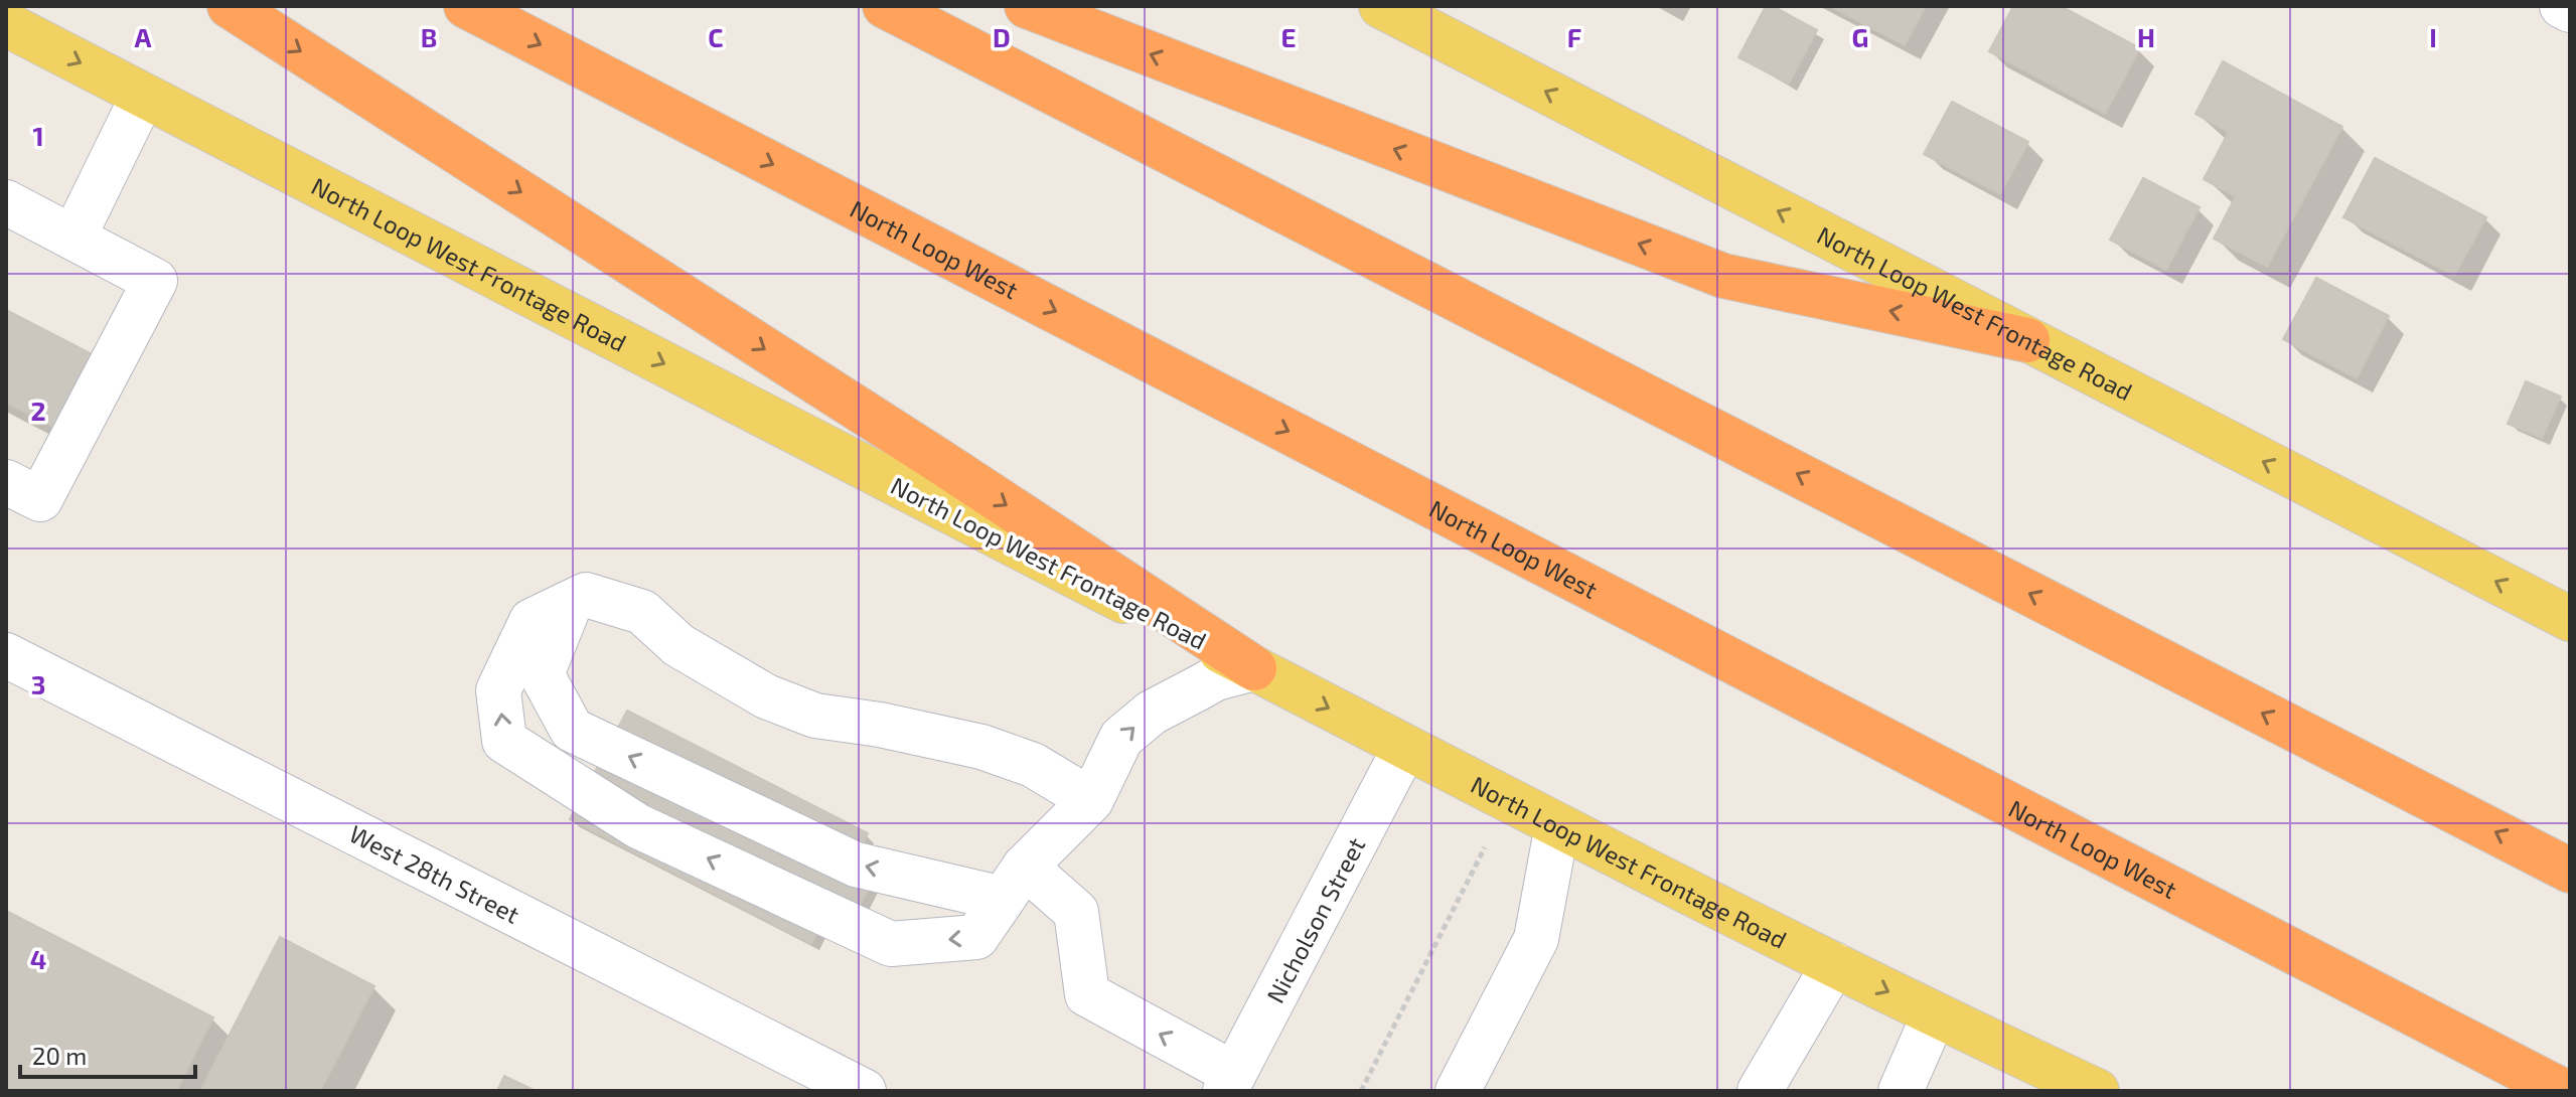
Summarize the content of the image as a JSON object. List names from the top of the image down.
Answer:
{
  "streets": {
    "highway": ["North Loop West"],
    "main road": ["North Loop West Frontage Road"],
    "street": ["West 28th Street", "Nicholson Street"]
  },
  "crossings": [
    ["North Loop West Frontage Road", "Nicholson Street"]
  ],
  "scale_bar": "20 m",
  "grid": {
    "columns": [
      "A",
      "B",
      "C",
      "D",
      "E",
      "F",
      "G",
      "H",
      "I"
    ],
    "rows": [
      "1",
      "2",
      "3",
      "4"
    ]
  }
}
